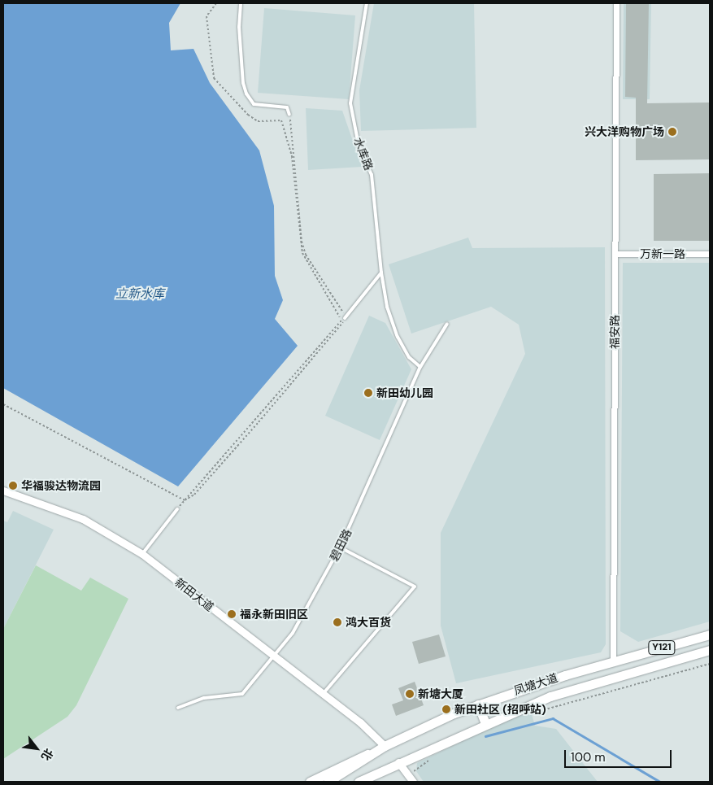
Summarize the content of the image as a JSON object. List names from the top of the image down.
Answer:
{
  "streets": {
    "main road": ["Y121", "凤塘大道"],
    "street": ["万新一路", "福安路", "新田大道"],
    "lane": ["水库路", "碧田路"]
  },
  "crossings": [
    ["水库路", "碧田路"],
    ["万新一路", "福安路"],
    ["福安路", "凤塘大道"],
    ["碧田路", "新田大道"],
    ["新田大道", "凤塘大道"]
  ],
  "water": ["立新水库"],
  "places": [
    "兴大洋购物广场",
    "新田幼儿园",
    "华福骏达物流园",
    "福永新田旧区",
    "鸿大百货",
    "新塘大厦",
    "新田社区 (招呼站)"
  ],
  "scale_bar": "100 m",
  "north": "bottom right"
}
